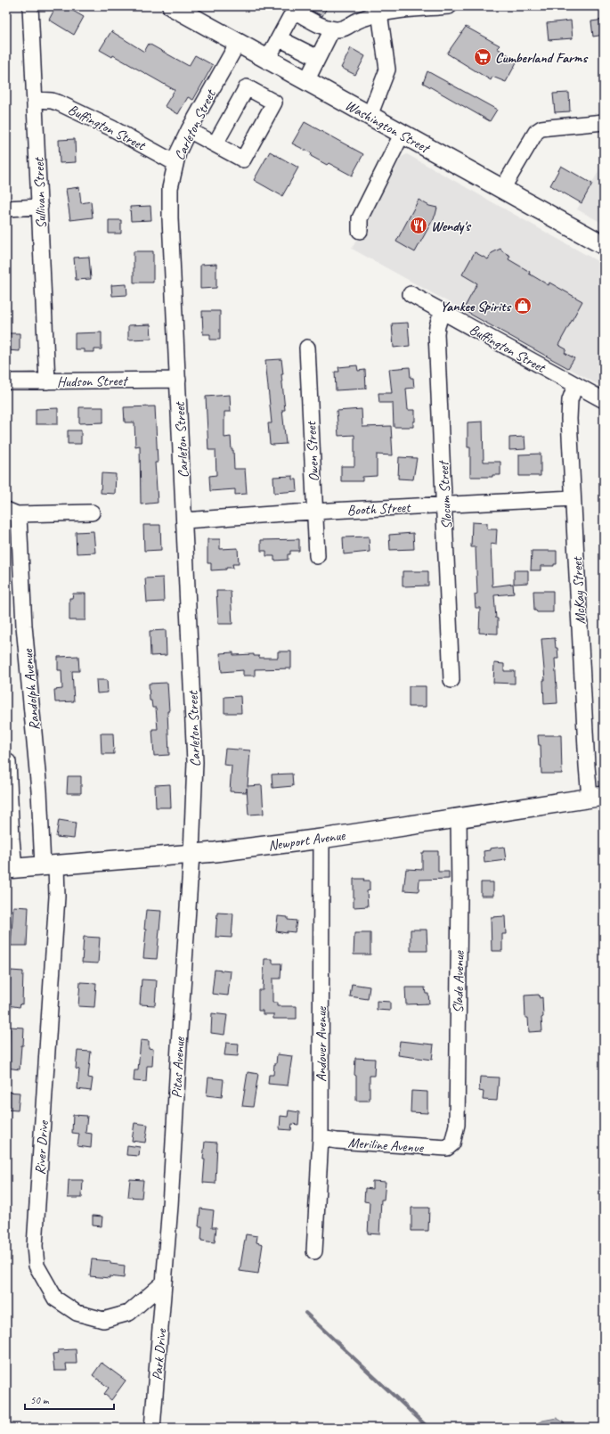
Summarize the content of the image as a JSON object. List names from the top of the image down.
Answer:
{
  "streets": {
    "main road": ["Washington Street", "Newport Avenue"],
    "street": [
      "Carleton Street",
      "Buffington Street",
      "Sullivan Street",
      "Hudson Street",
      "Owen Street",
      "Slocum Street",
      "Booth Street",
      "McKay Street",
      "Randolph Avenue",
      "Slade Avenue",
      "Andover Avenue",
      "Pitas Avenue",
      "Meriline Avenue",
      "River Drive",
      "Park Drive"
    ]
  },
  "crossings": [
    ["Carleton Street", "Washington Street"],
    ["Carleton Street", "Buffington Street"],
    ["Carleton Street", "Hudson Street"],
    ["Carleton Street", "Booth Street"],
    ["Carleton Street", "Newport Avenue"],
    ["Carleton Street", "Pitas Avenue"],
    ["Buffington Street", "Sullivan Street"],
    ["Buffington Street", "Slocum Street"],
    ["Buffington Street", "McKay Street"],
    ["Sullivan Street", "Hudson Street"],
    ["Owen Street", "Booth Street"],
    ["Slocum Street", "Booth Street"],
    ["Booth Street", "McKay Street"],
    ["McKay Street", "Newport Avenue"],
    ["Randolph Avenue", "Newport Avenue"],
    ["Randolph Avenue", "River Drive"],
    ["Newport Avenue", "Slade Avenue"],
    ["Newport Avenue", "Andover Avenue"],
    ["Newport Avenue", "Pitas Avenue"],
    ["Newport Avenue", "River Drive"],
    ["Slade Avenue", "Meriline Avenue"],
    ["Andover Avenue", "Meriline Avenue"],
    ["Pitas Avenue", "River Drive"],
    ["Pitas Avenue", "Park Drive"],
    ["River Drive", "Park Drive"]
  ],
  "places": {
    "supermarket": ["Cumberland Farms"],
    "restaurant": ["Wendy's"],
    "shop": ["Yankee Spirits"]
  },
  "scale_bar": "50 m"
}
